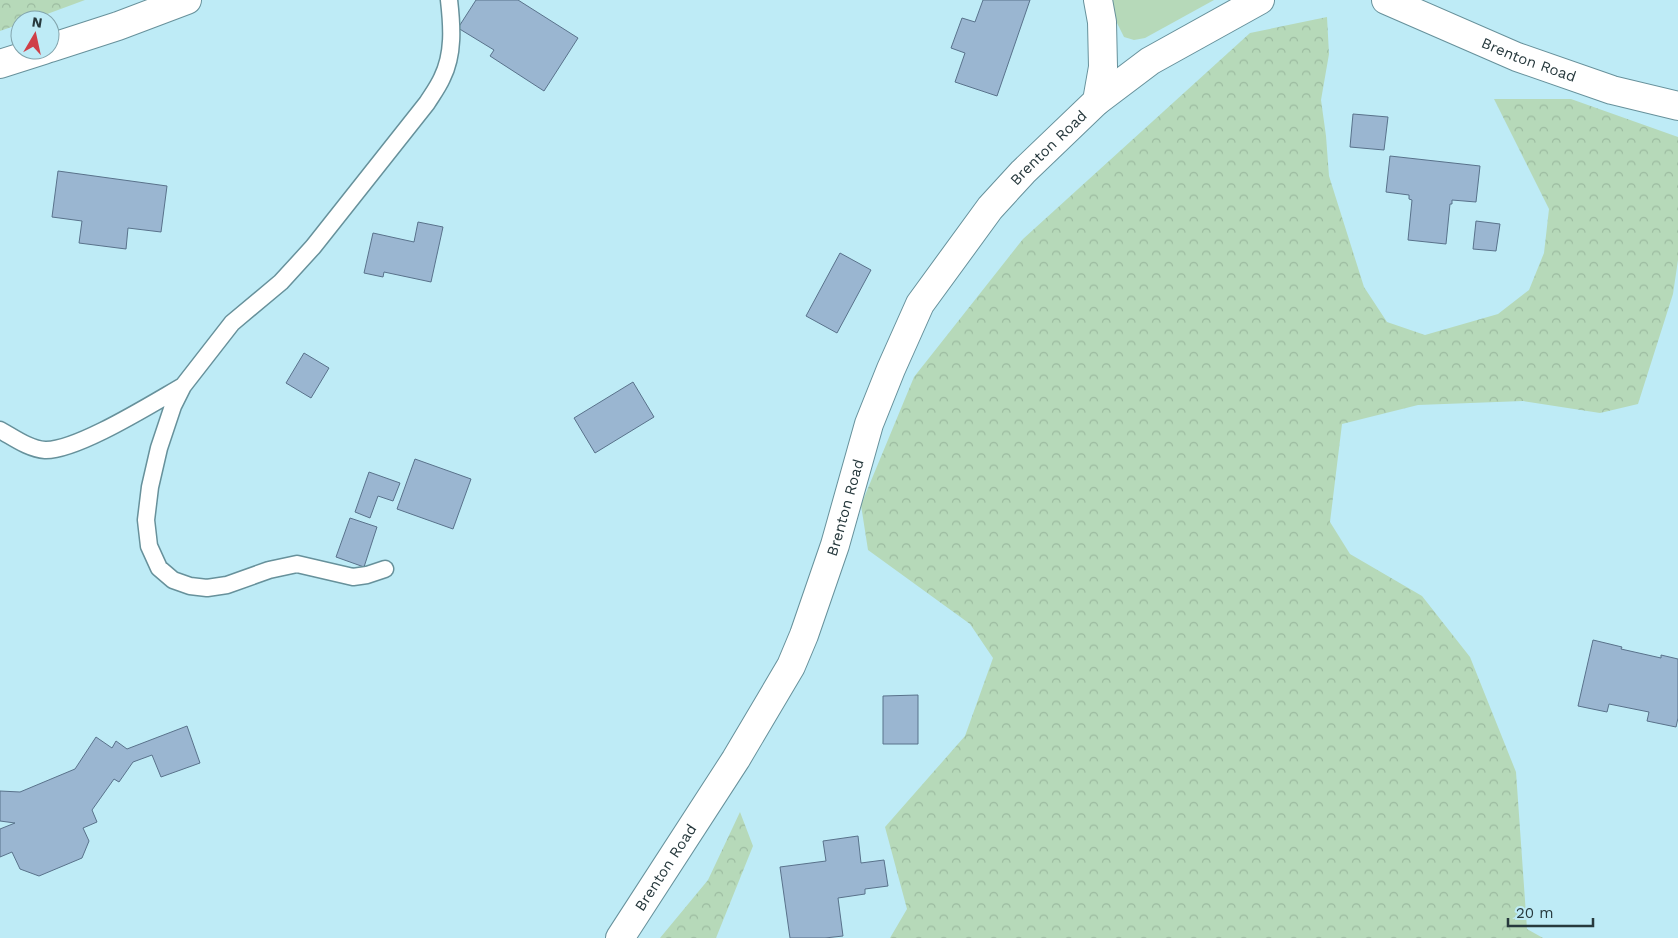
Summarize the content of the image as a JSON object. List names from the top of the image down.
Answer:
{
  "streets": {
    "street": ["Brenton Road"]
  },
  "scale_bar": "20 m",
  "north": "top"
}
